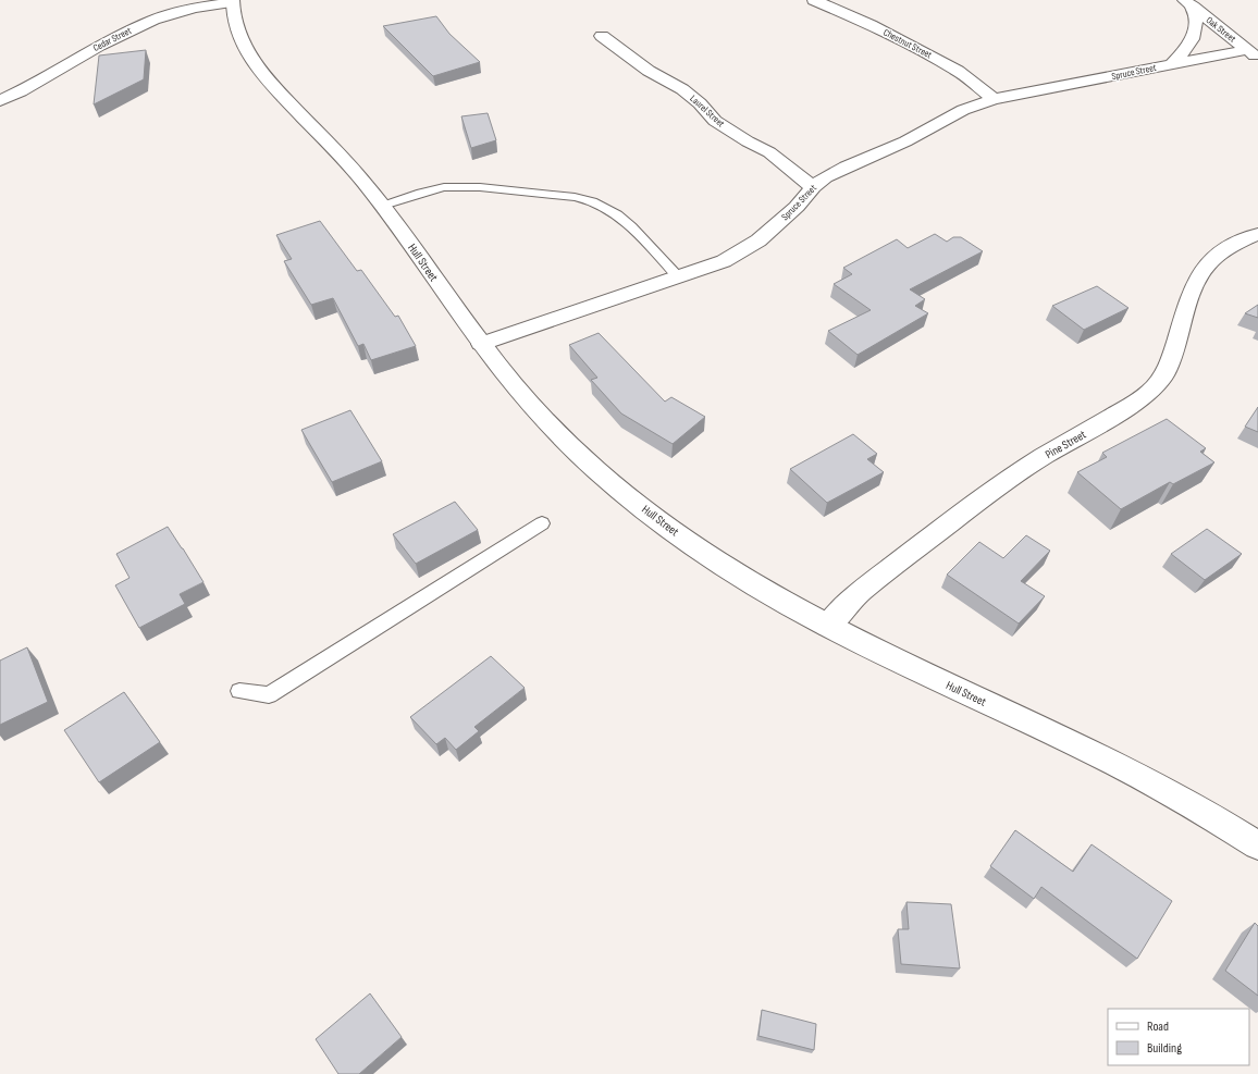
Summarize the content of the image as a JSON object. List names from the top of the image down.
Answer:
{
  "streets": {
    "street": [
      "Oak Street",
      "Cedar Street",
      "Chestnut Street",
      "Spruce Street",
      "Laurel Street",
      "Hull Street",
      "Pine Street"
    ]
  },
  "crossings": [
    ["Oak Street", "Spruce Street"],
    ["Cedar Street", "Hull Street"],
    ["Chestnut Street", "Spruce Street"],
    ["Spruce Street", "Laurel Street"],
    ["Spruce Street", "Hull Street"],
    ["Hull Street", "Pine Street"]
  ],
  "legend": ["Road", "Building"]
}
